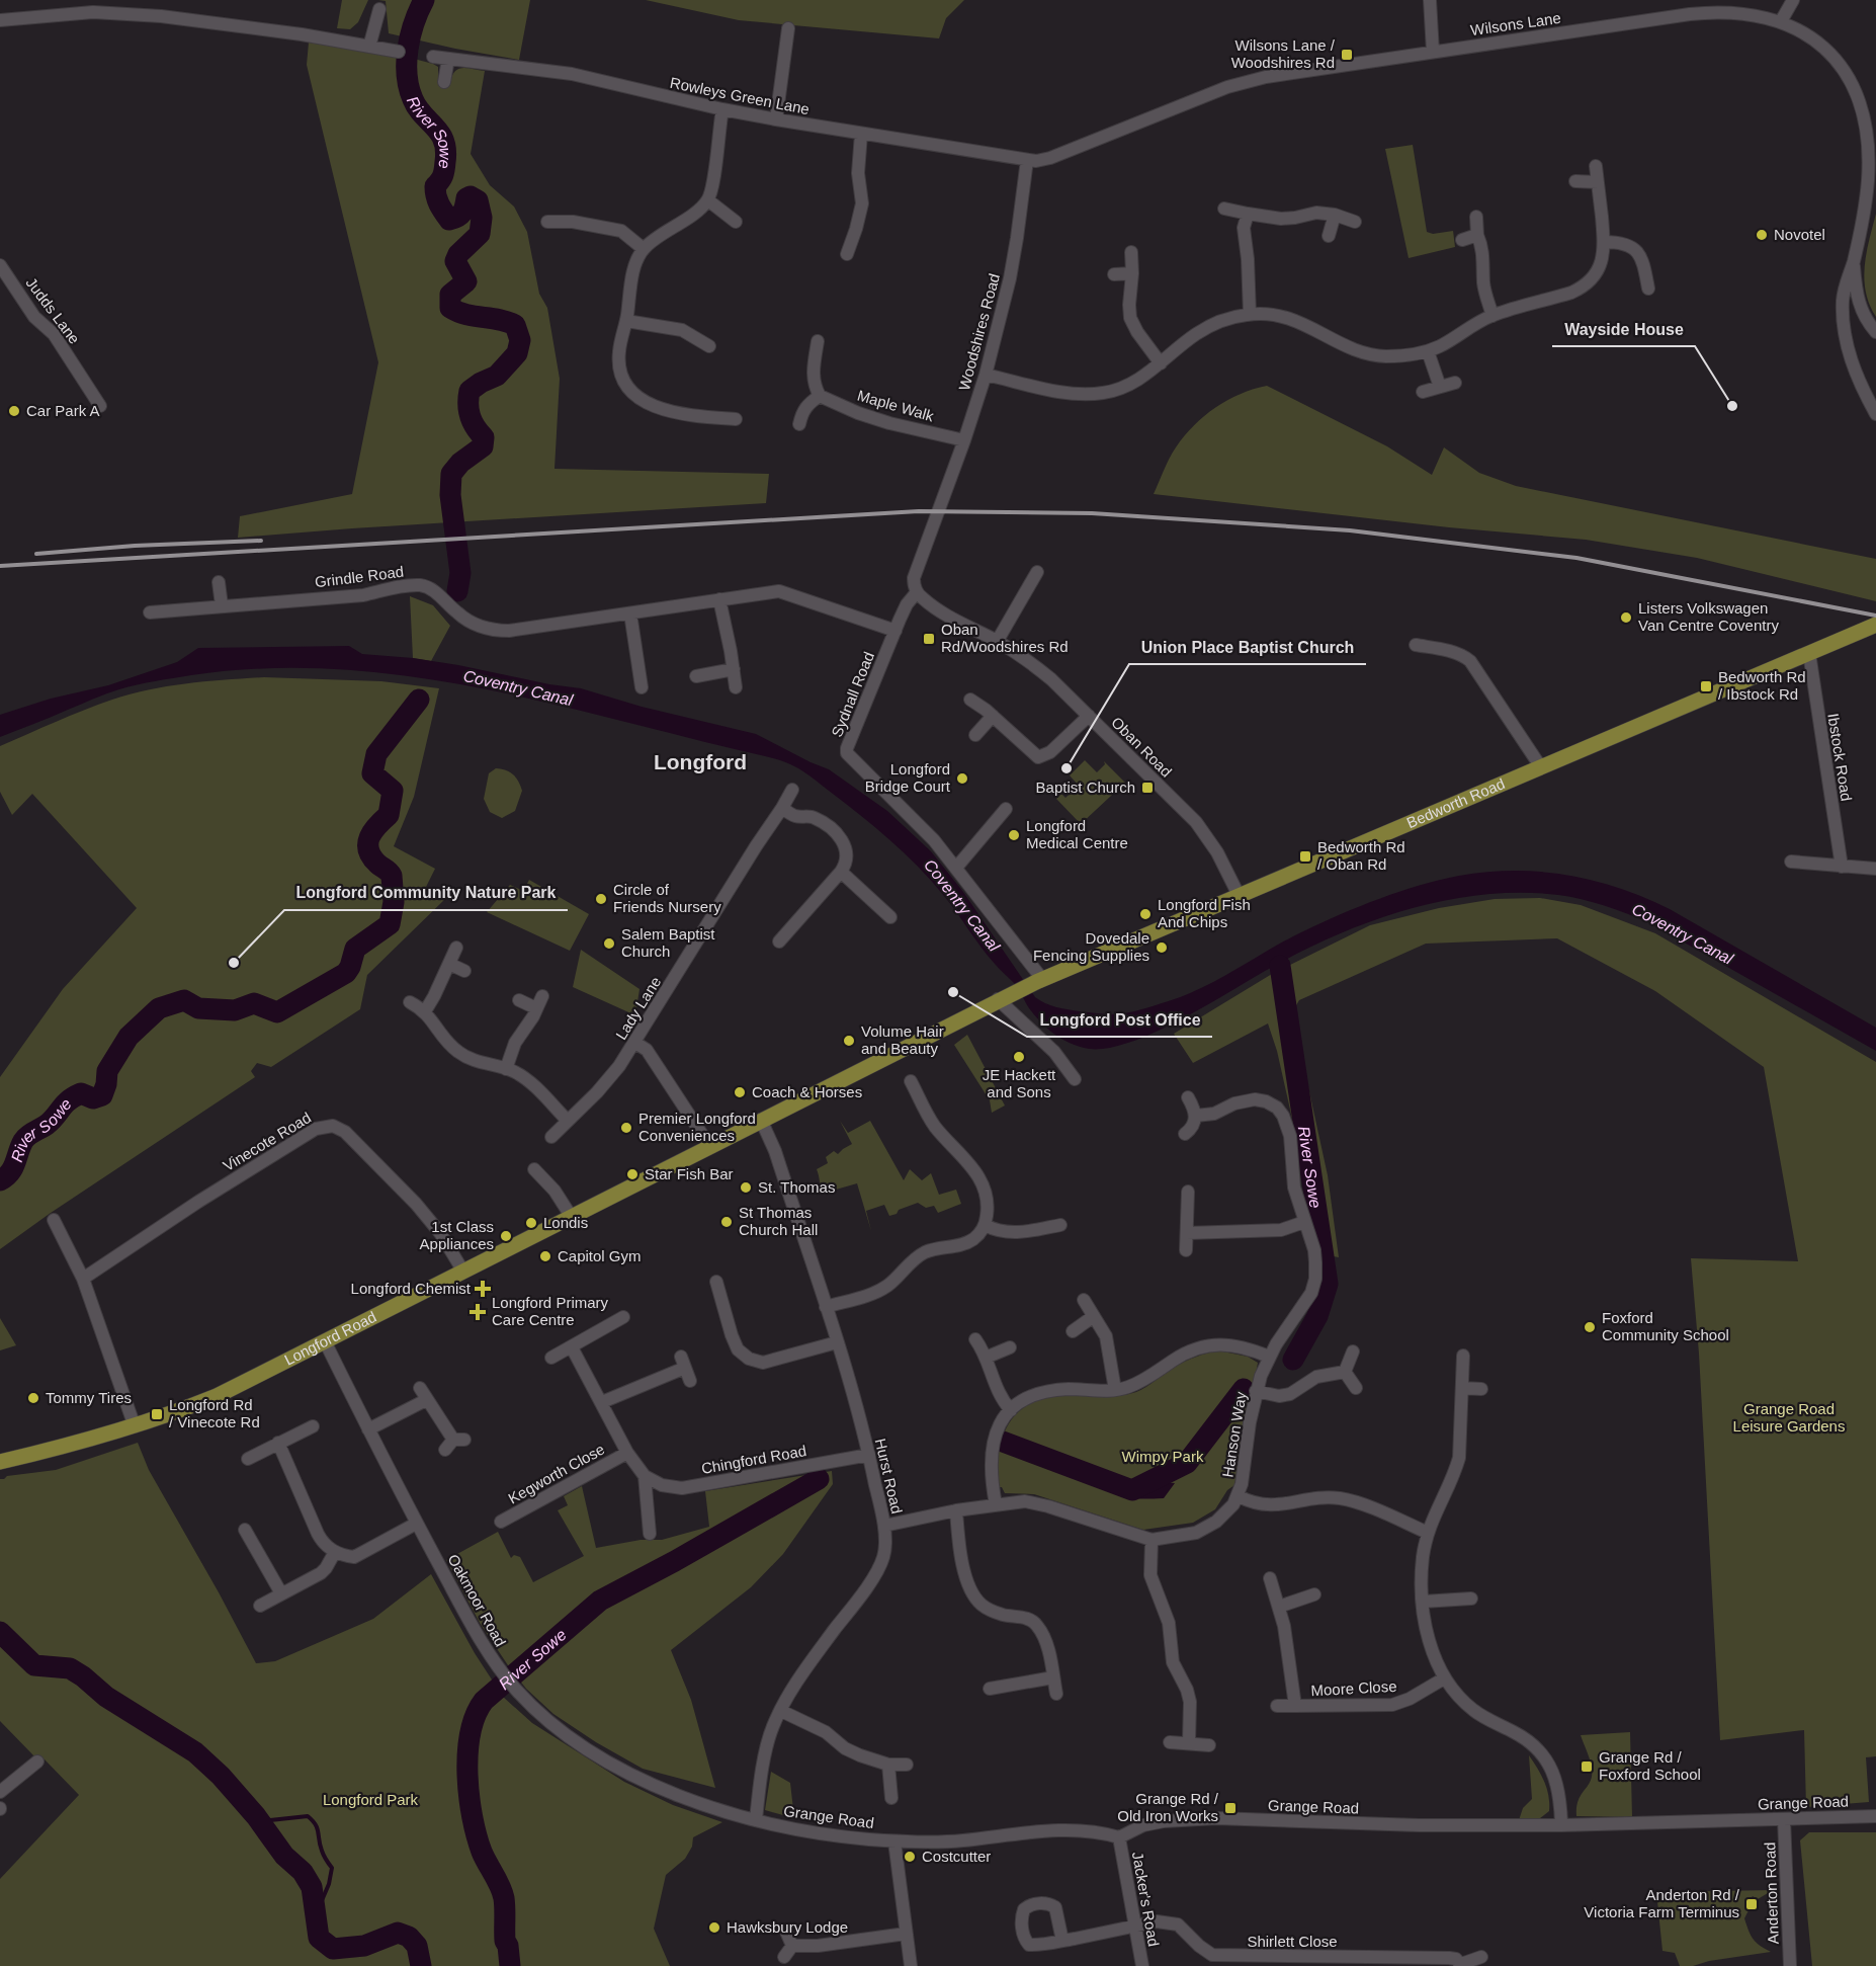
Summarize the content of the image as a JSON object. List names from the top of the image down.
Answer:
{
  "streets": {
    "main road": ["Bedworth Road", "Longford Road"],
    "street": [
      "Wilsons Lane",
      "Rowleys Green Lane",
      "Judds Lane",
      "Woodshires Road",
      "Maple Walk",
      "Grindle Road",
      "Sydnall Road",
      "Oban Road",
      "Ibstock Road",
      "Lady Lane",
      "Vinecote Road",
      "Hanson Way",
      "Chingford Road",
      "Kegworth Close",
      "Hurst Road",
      "Oakmoor Road",
      "Moore Close",
      "Grange Road",
      "Anderton Road",
      "Jacker's Road",
      "Shirlett Close"
    ]
  },
  "crossings": [
    ["Wilsons Lane", "Rowleys Green Lane"],
    ["Wilsons Lane", "Woodshires Road"],
    ["Rowleys Green Lane", "Woodshires Road"],
    ["Woodshires Road", "Maple Walk"],
    ["Woodshires Road", "Sydnall Road"],
    ["Grindle Road", "Sydnall Road"],
    ["Sydnall Road", "Oban Road"],
    ["Sydnall Road", "Bedworth Road"],
    ["Sydnall Road", "Longford Road"],
    ["Oban Road", "Bedworth Road"],
    ["Ibstock Road", "Bedworth Road"],
    ["Bedworth Road", "Longford Road"],
    ["Vinecote Road", "Longford Road"],
    ["Longford Road", "Hurst Road"],
    ["Longford Road", "Oakmoor Road"],
    ["Hanson Way", "Hurst Road"],
    ["Chingford Road", "Hurst Road"],
    ["Hurst Road", "Oakmoor Road"],
    ["Hurst Road", "Grange Road"],
    ["Oakmoor Road", "Grange Road"],
    ["Grange Road", "Anderton Road"],
    ["Grange Road", "Jacker's Road"],
    ["Jacker's Road", "Shirlett Close"]
  ],
  "districts": ["Longford"],
  "water": ["River Sowe", "Coventry Canal"],
  "parks": ["Grange Road Leisure Gardens", "Wimpy Park", "Longford Park"],
  "places": {
    "transit": [
      "Wilsons Lane / Woodshires Rd",
      "Oban Rd/Woodshires Rd",
      "Bedworth Rd / Ibstock Rd",
      "Baptist Church",
      "Bedworth Rd / Oban Rd",
      "Longford Rd / Vinecote Rd",
      "Grange Rd / Foxford School",
      "Grange Rd / Old Iron Works",
      "Anderton Rd / Victoria Farm Terminus"
    ],
    "other": [
      "Novotel",
      "Wayside House",
      "Car Park A",
      "Listers Volkswagen Van Centre Coventry",
      "Union Place Baptist Church",
      "Longford Bridge Court",
      "Longford Medical Centre",
      "Circle of Friends Nursery",
      "Longford Fish And Chips",
      "Salem Baptist Church",
      "Dovedale Fencing Supplies",
      "Longford Community Nature Park",
      "Longford Post Office",
      "Volume Hair and Beauty",
      "JE Hackett and Sons",
      "Coach & Horses",
      "Premier Longford Conveniences",
      "Star Fish Bar",
      "St. Thomas",
      "St Thomas Church Hall",
      "Londis",
      "1st Class Appliances",
      "Capitol Gym",
      "Foxford Community School",
      "Tommy Tires",
      "Costcutter",
      "Hawksbury Lodge"
    ],
    "health": ["Longford Chemist", "Longford Primary Care Centre"]
  }
}
